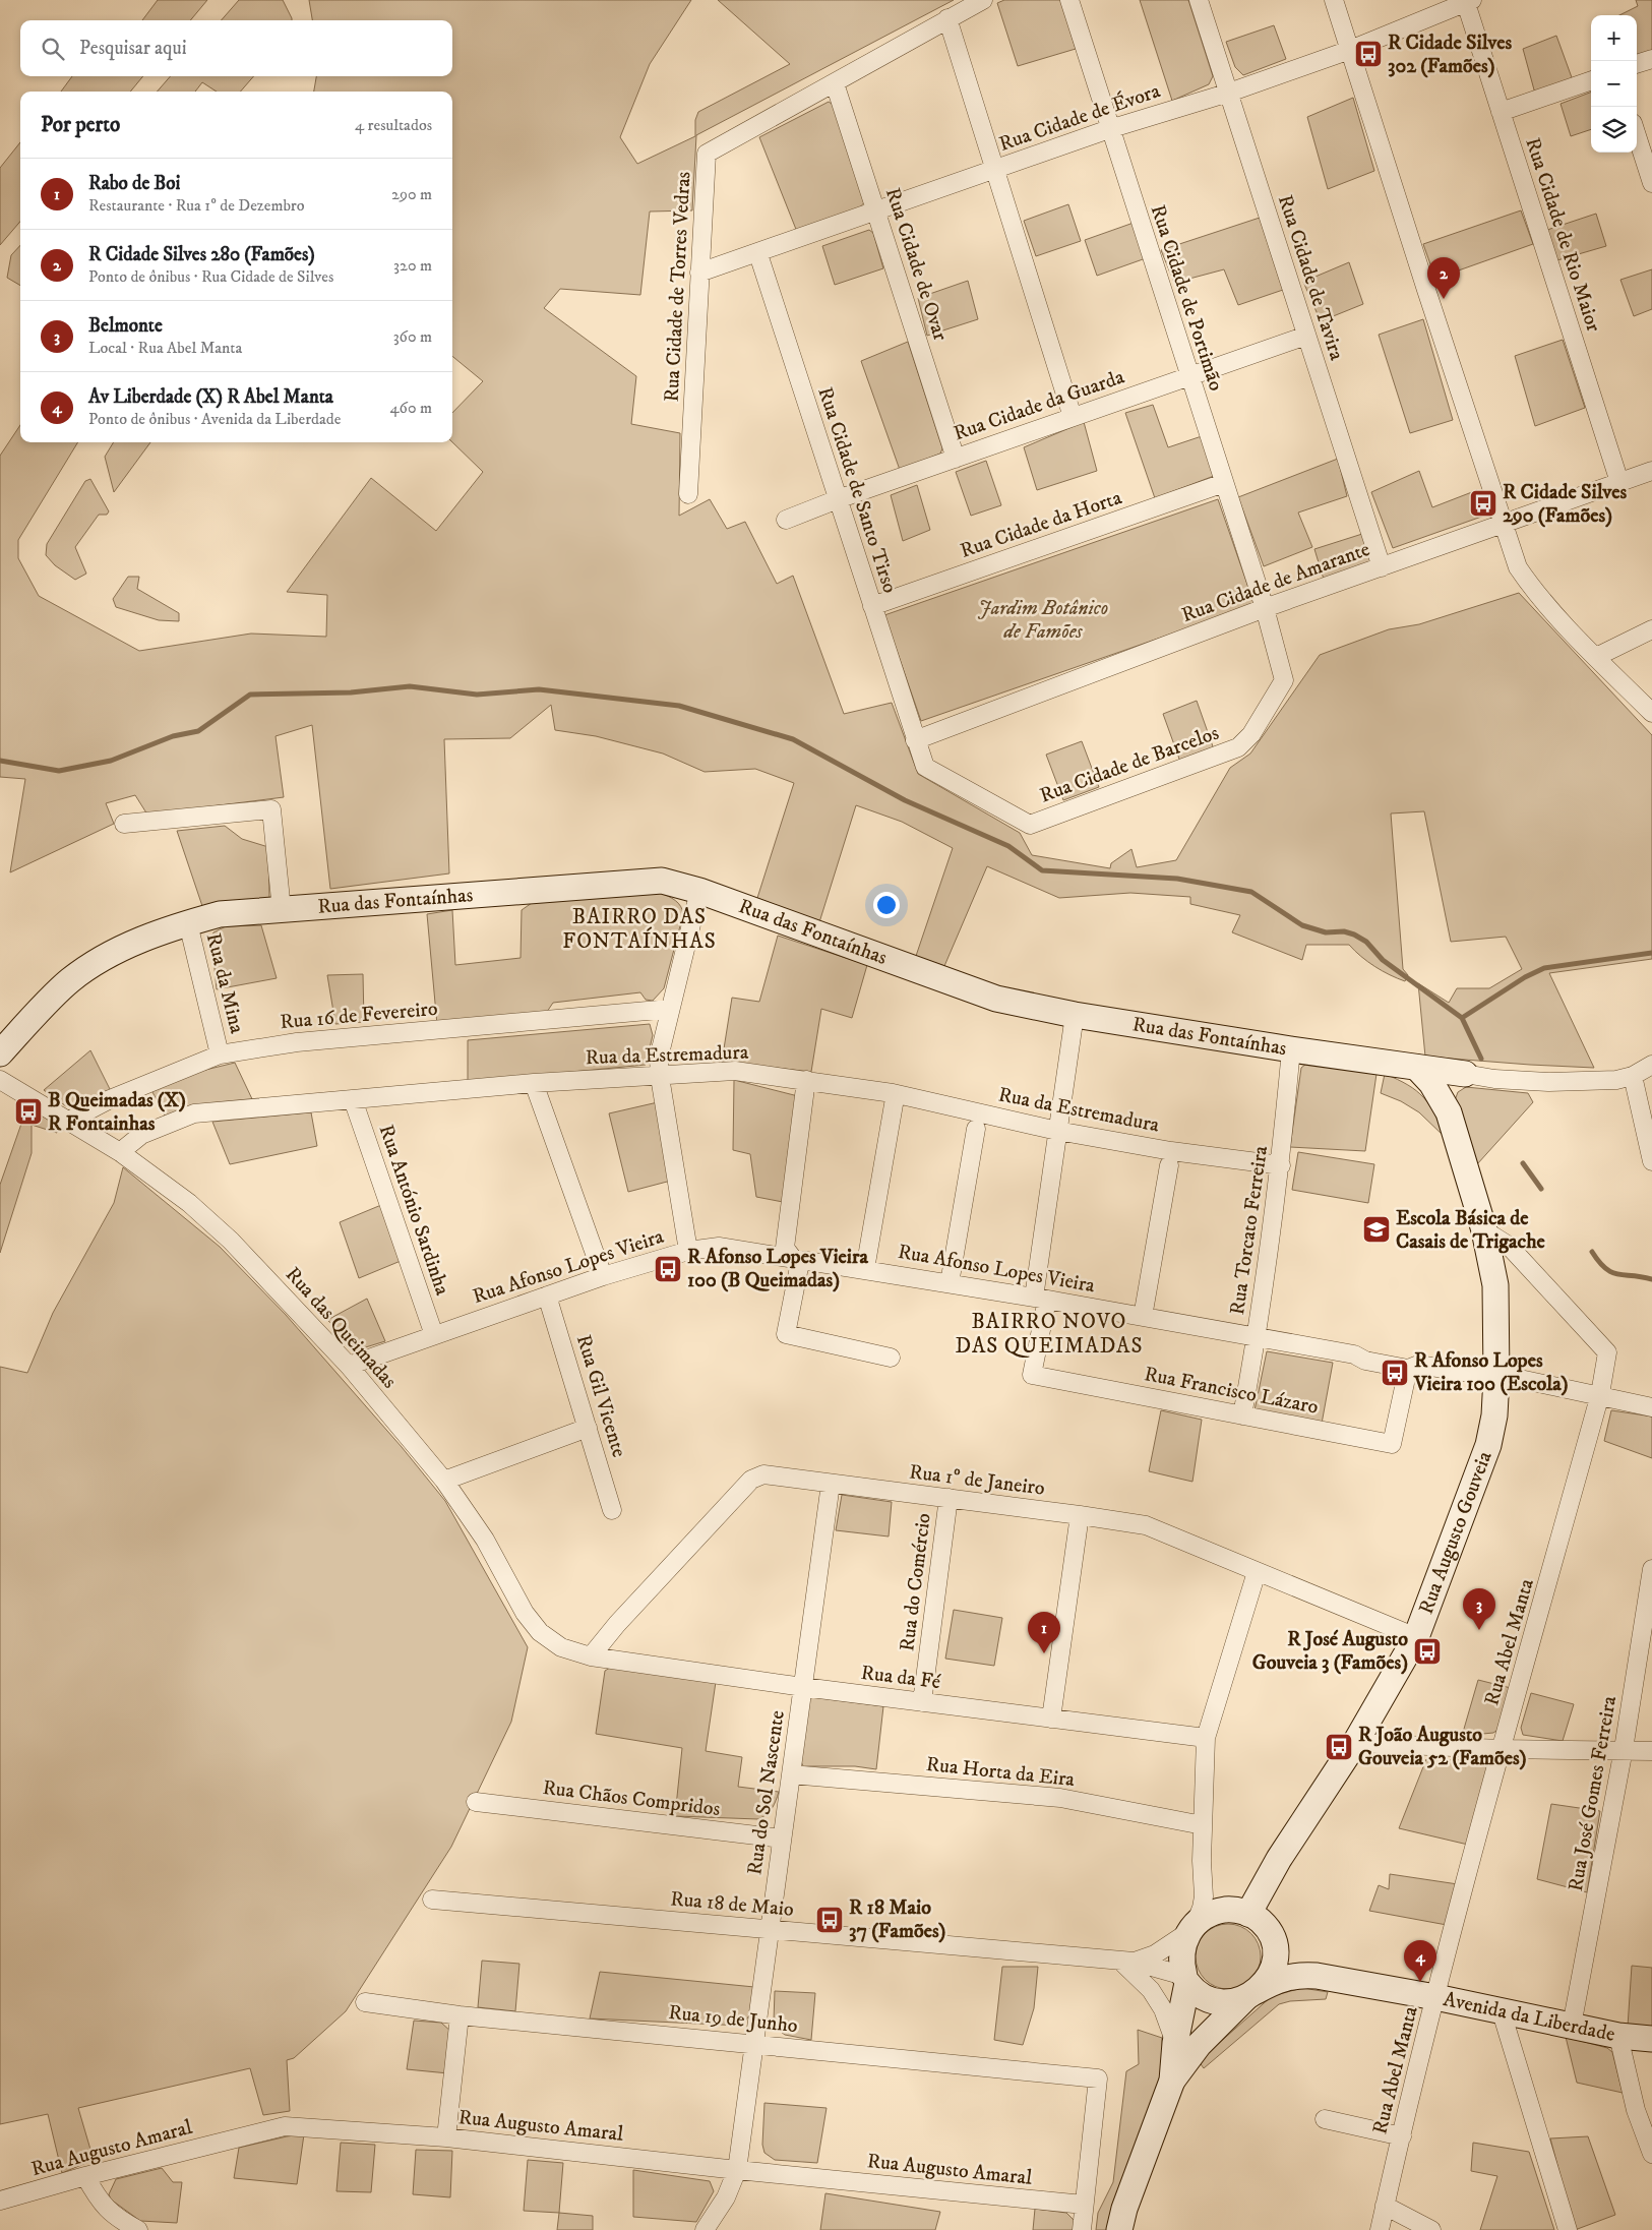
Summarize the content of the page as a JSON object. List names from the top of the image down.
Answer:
{
  "streets": {
    "street": [
      "Rua Cidade de Évora",
      "Rua Cidade de Rio Maior",
      "Rua Cidade de Ovar",
      "Rua Cidade de Tavira",
      "Rua Cidade de Torres Vedras",
      "Rua Cidade de Portimão",
      "Rua Cidade da Guarda",
      "Rua Cidade de Santo Tirso",
      "Rua Cidade da Horta",
      "Rua Cidade de Amarante",
      "Rua Cidade de Barcelos",
      "Rua das Fontaínhas",
      "Rua da Mina",
      "Rua 16 de Fevereiro",
      "Rua da Estremadura",
      "Rua António Sardinha",
      "Rua Torcato Ferreira",
      "Rua Afonso Lopes Vieira",
      "Rua das Queimadas",
      "Rua Francisco Lázaro",
      "Rua Gil Vicente",
      "Rua 1º de Janeiro",
      "Rua Augusto Gouveia",
      "Rua do Comércio",
      "Rua Abel Manta",
      "Rua da Fé",
      "Rua Horta da Eira",
      "Rua do Sol Nascente",
      "Rua José Gomes Ferreira",
      "Rua Chãos Compridos",
      "Rua 18 de Maio",
      "Avenida da Liberdade",
      "Rua 19 de Junho",
      "Rua Augusto Amaral"
    ]
  },
  "crossings": [
    ["Rua Cidade de Évora", "Rua Cidade de Rio Maior"],
    ["Rua Cidade de Évora", "Rua Cidade de Ovar"],
    ["Rua Cidade de Évora", "Rua Cidade de Tavira"],
    ["Rua Cidade de Évora", "Rua Cidade de Torres Vedras"],
    ["Rua Cidade de Évora", "Rua Cidade de Portimão"],
    ["Rua Cidade de Évora", "Rua Cidade de Santo Tirso"],
    ["Rua Cidade de Rio Maior", "Rua Cidade de Amarante"],
    ["Rua Cidade de Ovar", "Rua Cidade de Torres Vedras"],
    ["Rua Cidade de Ovar", "Rua Cidade da Guarda"],
    ["Rua Cidade de Tavira", "Rua Cidade da Guarda"],
    ["Rua Cidade de Tavira", "Rua Cidade de Amarante"],
    ["Rua Cidade de Portimão", "Rua Cidade da Guarda"],
    ["Rua Cidade de Portimão", "Rua Cidade da Horta"],
    ["Rua Cidade de Portimão", "Rua Cidade de Amarante"],
    ["Rua Cidade de Portimão", "Rua Cidade de Barcelos"],
    ["Rua Cidade da Guarda", "Rua Cidade de Santo Tirso"],
    ["Rua Cidade de Santo Tirso", "Rua Cidade da Horta"],
    ["Rua Cidade de Santo Tirso", "Rua Cidade de Amarante"],
    ["Rua Cidade de Santo Tirso", "Rua Cidade de Barcelos"],
    ["Rua Cidade de Amarante", "Rua Cidade de Barcelos"],
    ["Rua das Fontaínhas", "Rua da Mina"],
    ["Rua das Fontaínhas", "Rua Torcato Ferreira"],
    ["Rua das Fontaínhas", "Rua Francisco Lázaro"],
    ["Rua das Fontaínhas", "Rua Augusto Gouveia"],
    ["Rua da Mina", "Rua 16 de Fevereiro"],
    ["Rua 16 de Fevereiro", "Rua das Queimadas"],
    ["Rua da Estremadura", "Rua António Sardinha"],
    ["Rua da Estremadura", "Rua Torcato Ferreira"],
    ["Rua da Estremadura", "Rua das Queimadas"],
    ["Rua da Estremadura", "Rua Francisco Lázaro"],
    ["Rua António Sardinha", "Rua Afonso Lopes Vieira"],
    ["Rua Torcato Ferreira", "Rua Afonso Lopes Vieira"],
    ["Rua Torcato Ferreira", "Rua Francisco Lázaro"],
    ["Rua Afonso Lopes Vieira", "Rua das Queimadas"],
    ["Rua Afonso Lopes Vieira", "Rua Francisco Lázaro"],
    ["Rua Afonso Lopes Vieira", "Rua Gil Vicente"],
    ["Rua Afonso Lopes Vieira", "Rua Augusto Gouveia"],
    ["Rua Afonso Lopes Vieira", "Rua Abel Manta"],
    ["Rua das Queimadas", "Rua 1º de Janeiro"],
    ["Rua das Queimadas", "Rua da Fé"],
    ["Rua 1º de Janeiro", "Rua Augusto Gouveia"],
    ["Rua 1º de Janeiro", "Rua do Comércio"],
    ["Rua 1º de Janeiro", "Rua da Fé"],
    ["Rua 1º de Janeiro", "Rua do Sol Nascente"],
    ["Rua Augusto Gouveia", "Rua Abel Manta"],
    ["Rua Augusto Gouveia", "Rua 18 de Maio"],
    ["Rua Augusto Gouveia", "Avenida da Liberdade"],
    ["Rua do Comércio", "Rua da Fé"],
    ["Rua Abel Manta", "Avenida da Liberdade"],
    ["Rua da Fé", "Rua do Sol Nascente"],
    ["Rua Horta da Eira", "Rua do Sol Nascente"],
    ["Rua do Sol Nascente", "Rua Chãos Compridos"],
    ["Rua do Sol Nascente", "Rua 18 de Maio"],
    ["Rua do Sol Nascente", "Rua 19 de Junho"],
    ["Rua do Sol Nascente", "Rua Augusto Amaral"],
    ["Rua José Gomes Ferreira", "Avenida da Liberdade"],
    ["Rua 18 de Maio", "Avenida da Liberdade"],
    ["Rua 19 de Junho", "Rua Augusto Amaral"]
  ],
  "districts": ["BAIRRO DAS FONTAÍNHAS", "BAIRRO NOVO DAS QUEIMADAS"],
  "parks": ["Jardim Botânico de Famões"],
  "places": {
    "bus stop": [
      "R Cidade Silves 302 (Famões)",
      "R Cidade Silves 290 (Famões)",
      "B Queimadas (X) R Fontainhas",
      "R Afonso Lopes Vieira 100 (B Queimadas)",
      "R Afonso Lopes Vieira 100 (Escola)",
      "R José Augusto Gouveia 3 (Famões)",
      "R João Augusto Gouveia 52 (Famões)",
      "R 18 Maio 37 (Famões)"
    ],
    "school or university": ["Escola Básica de Casais de Trigache"]
  },
  "page": {
    "map_buttons": ["+", "−"],
    "search": "Pesquisar aqui",
    "heading": ["Por perto", "4 resultados"],
    "list": [
      {
        "mark": "1",
        "name": "Rabo de Boi",
        "note": "Restaurante · Rua 1º de Dezembro",
        "value": "290 m"
      },
      {
        "mark": "2",
        "name": "R Cidade Silves 280 (Famões)",
        "note": "Ponto de ônibus · Rua Cidade de Silves",
        "value": "320 m"
      },
      {
        "mark": "3",
        "name": "Belmonte",
        "note": "Local · Rua Abel Manta",
        "value": "360 m"
      },
      {
        "mark": "4",
        "name": "Av Liberdade (X) R Abel Manta",
        "note": "Ponto de ônibus · Avenida da Liberdade",
        "value": "460 m"
      }
    ],
    "pins": [
      "2",
      "3",
      "1",
      "4"
    ]
  }
}
